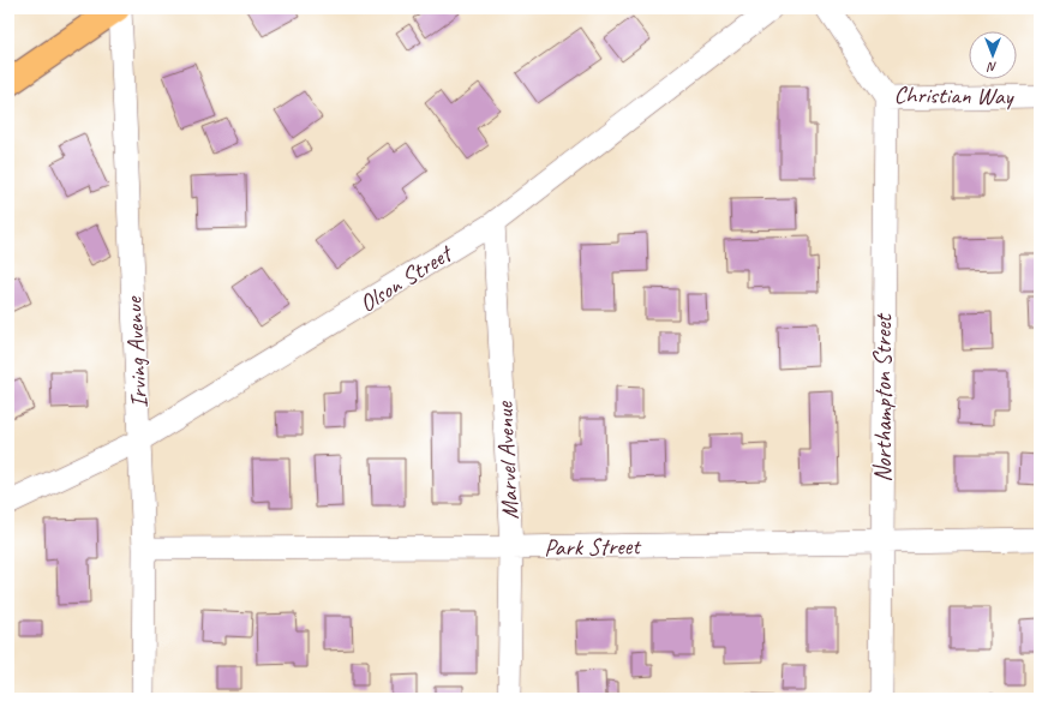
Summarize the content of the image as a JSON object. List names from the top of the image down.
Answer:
{
  "streets": {
    "street": [
      "Christian Way",
      "Olson Street",
      "Irving Avenue",
      "Northampton Street",
      "Marvel Avenue",
      "Park Street"
    ]
  },
  "crossings": [
    ["Christian Way", "Northampton Street"],
    ["Olson Street", "Irving Avenue"],
    ["Olson Street", "Marvel Avenue"],
    ["Irving Avenue", "Park Street"],
    ["Northampton Street", "Park Street"],
    ["Marvel Avenue", "Park Street"]
  ],
  "north": "bottom"
}
